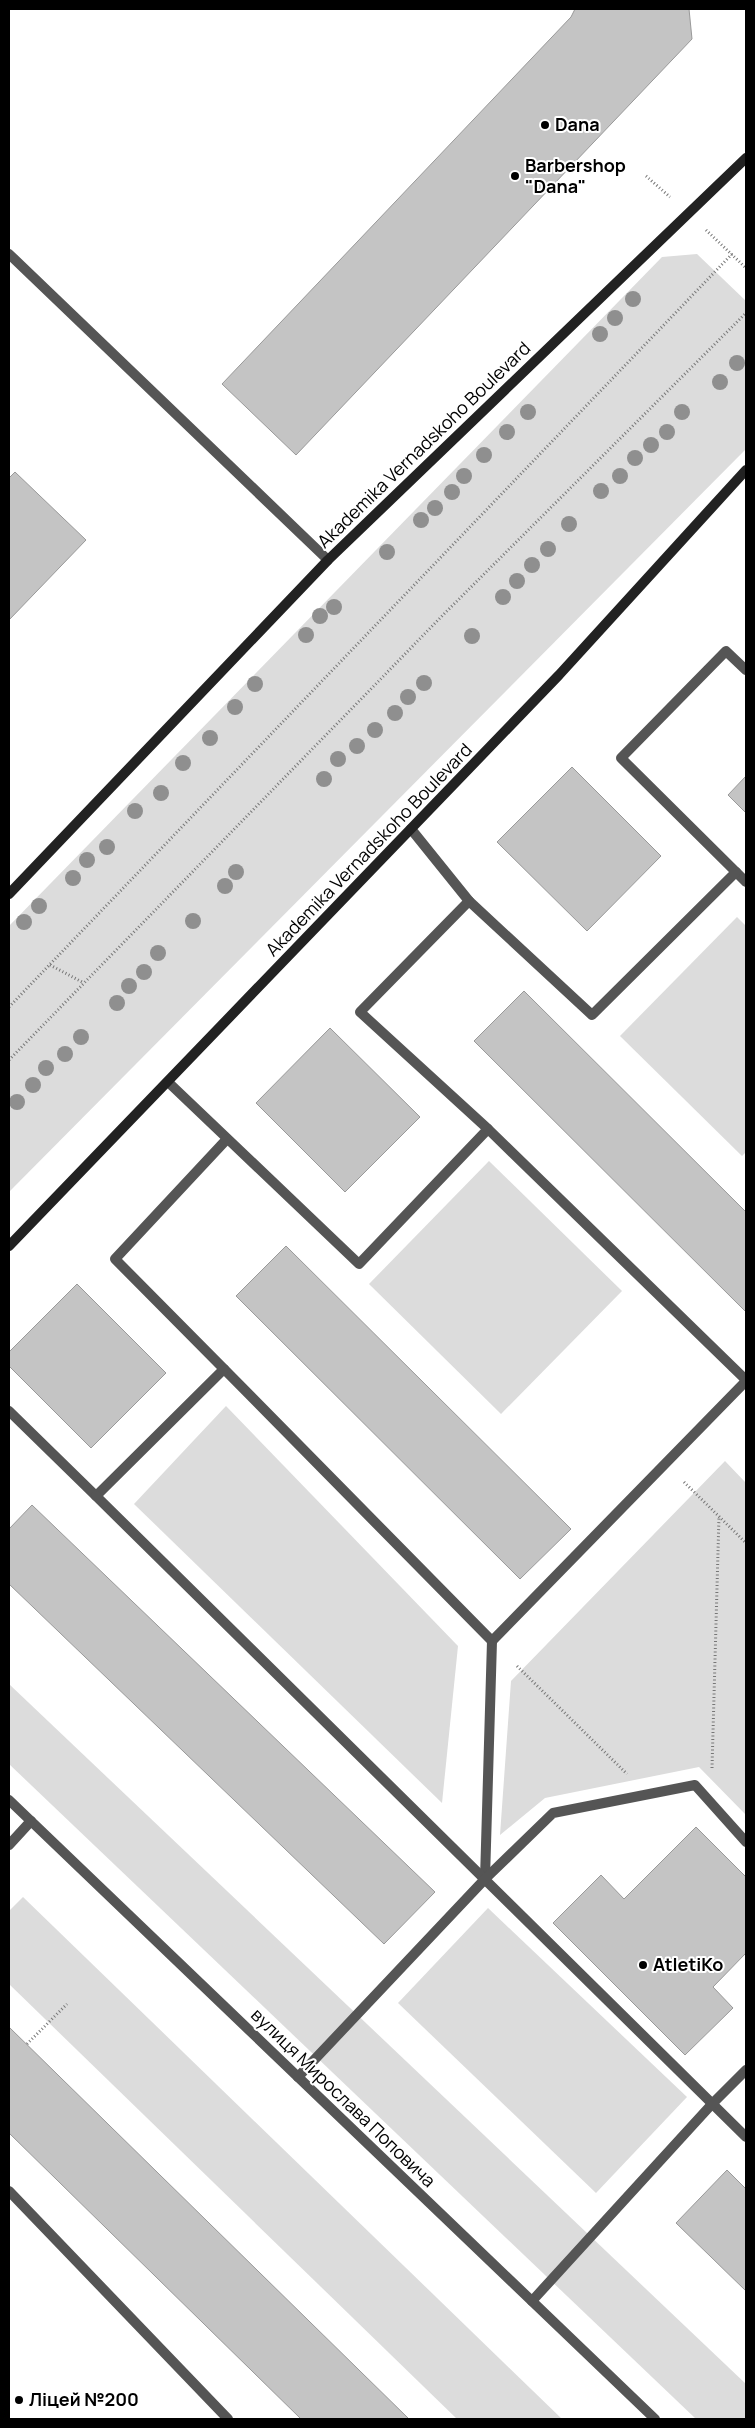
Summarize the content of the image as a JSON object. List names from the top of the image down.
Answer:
{
  "streets": {
    "main road": ["Akademika Vernadskoho Boulevard"],
    "street": ["вулиця Мирослава Поповича"]
  },
  "places": [
    "Dana",
    "Barbershop \"Dana\"",
    "AtletiKo",
    "Ліцей №200"
  ]
}
